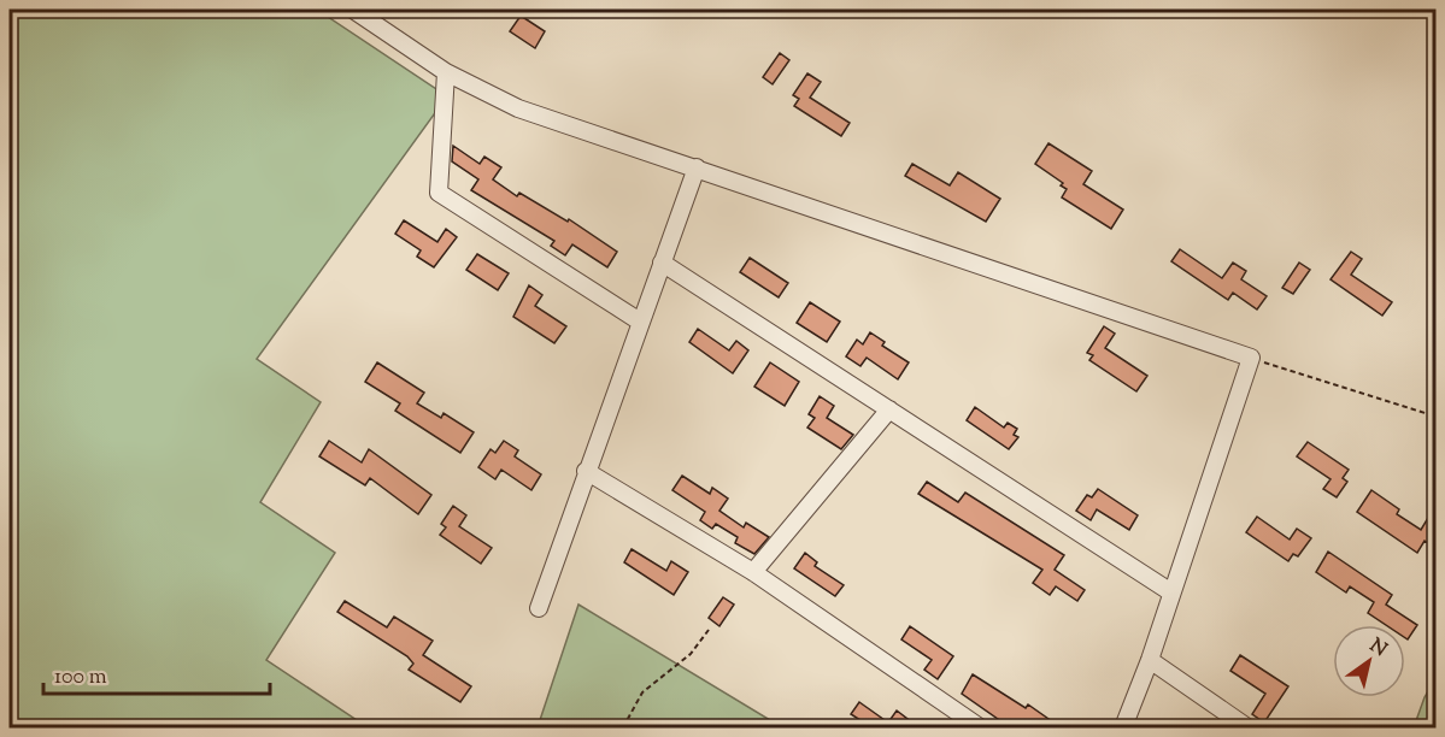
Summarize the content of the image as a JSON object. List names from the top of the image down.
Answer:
{
  "scale_bar": "100 m",
  "north": "top right"
}
